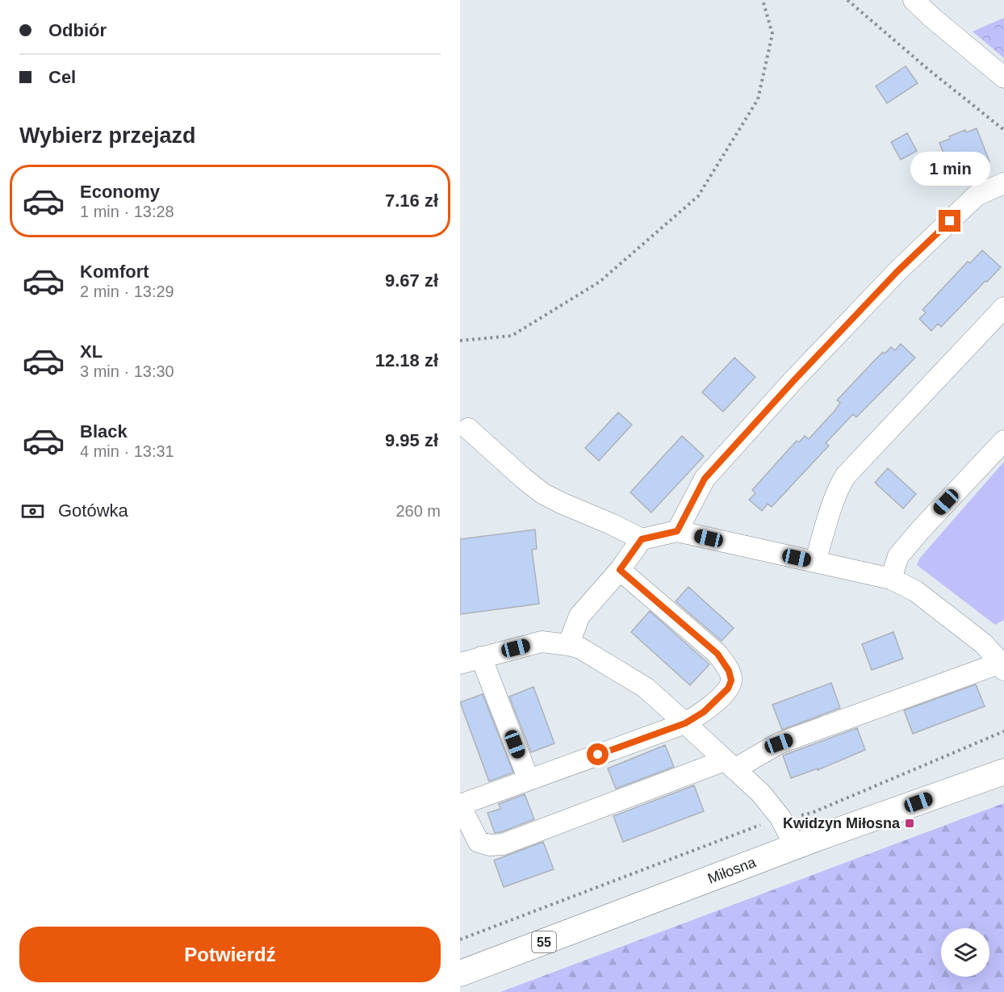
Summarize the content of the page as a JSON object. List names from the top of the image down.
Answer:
{
  "streets": {
    "main road": ["Miłosna", "55"]
  },
  "places": {
    "transit": ["Kwidzyn Miłosna"]
  },
  "page": {
    "banner": ["Odbiór", "Cel"],
    "heading": "Wybierz przejazd",
    "bubble": "1 min",
    "list": [
      {
        "name": "Economy",
        "note": "1 min · 13:28",
        "value": "7.16 zł"
      },
      {
        "name": "Komfort",
        "note": "2 min · 13:29",
        "value": "9.67 zł"
      },
      {
        "name": "XL",
        "note": "3 min · 13:30",
        "value": "12.18 zł"
      },
      {
        "name": "Black",
        "note": "4 min · 13:31",
        "value": "9.95 zł"
      }
    ],
    "pay": ["Gotówka", "260 m"],
    "buttons": "Potwierdź"
  }
}
